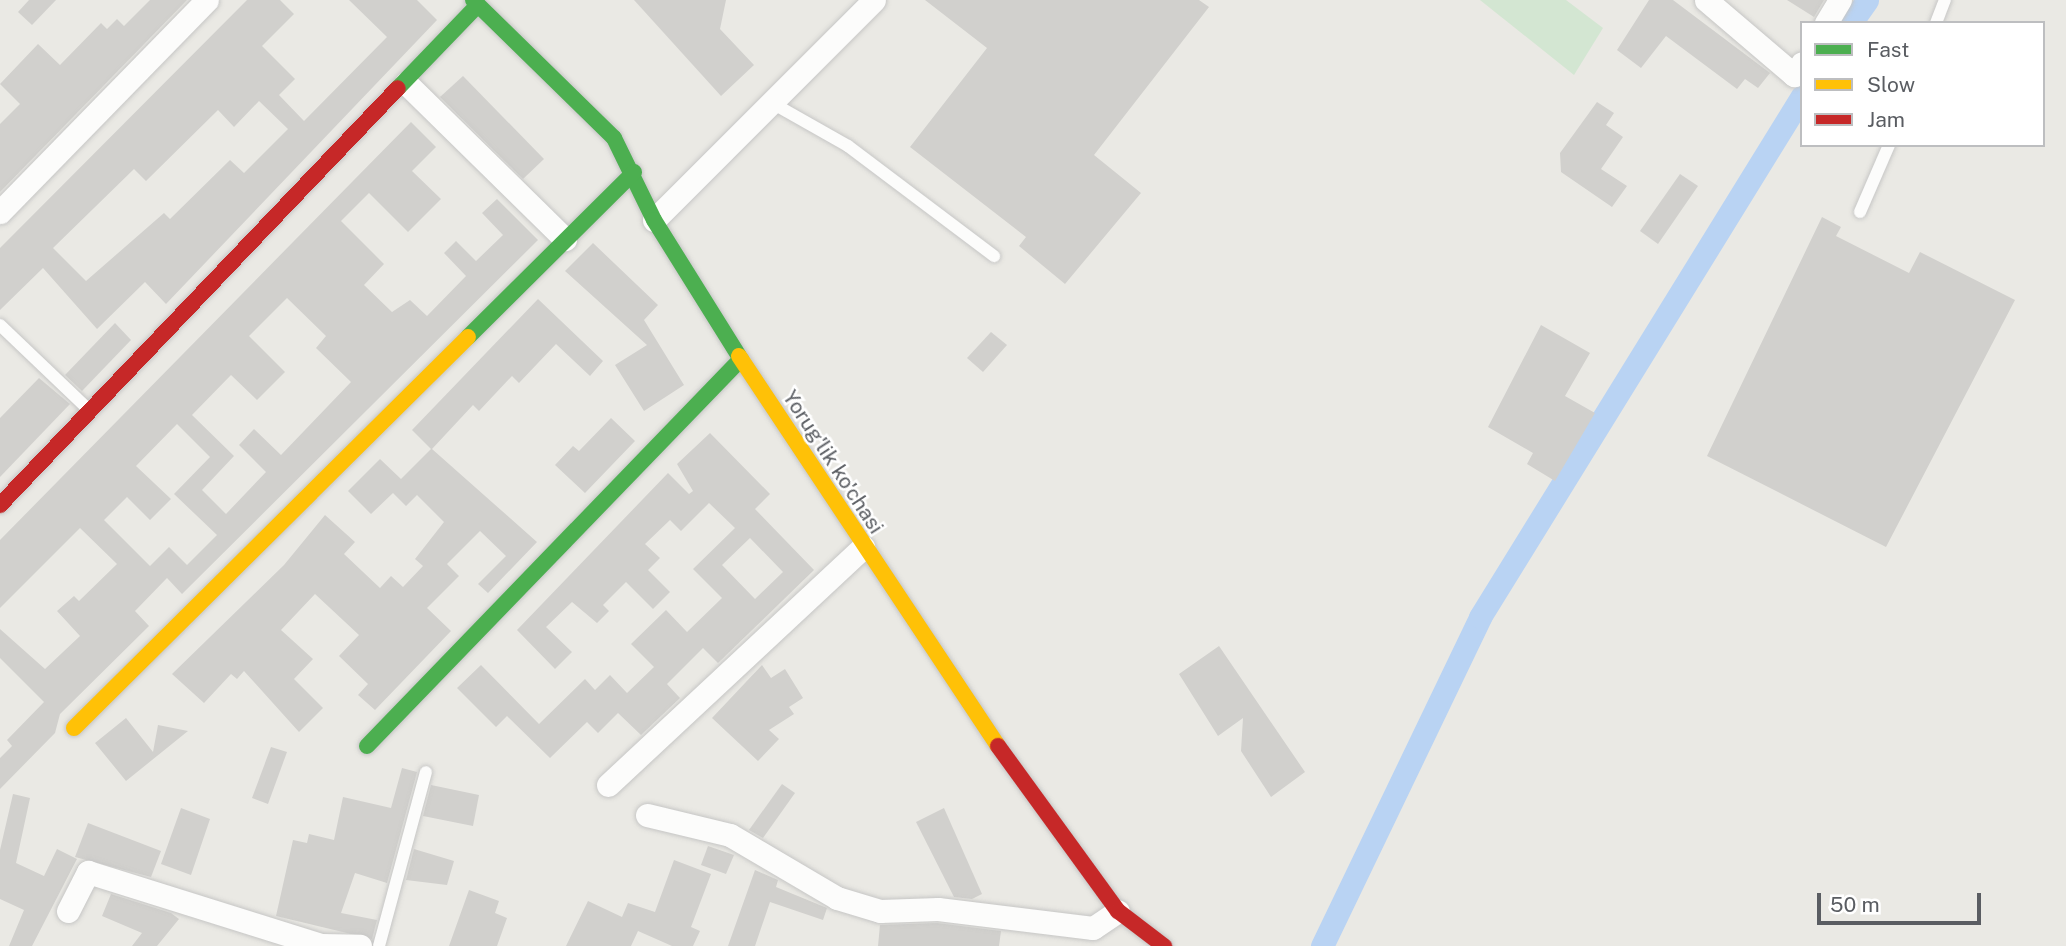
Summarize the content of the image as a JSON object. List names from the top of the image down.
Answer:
{
  "streets": {
    "street": ["Yorug'lik ko'chasi"]
  },
  "legend": ["Fast", "Slow", "Jam"],
  "scale_bar": "50 m"
}
